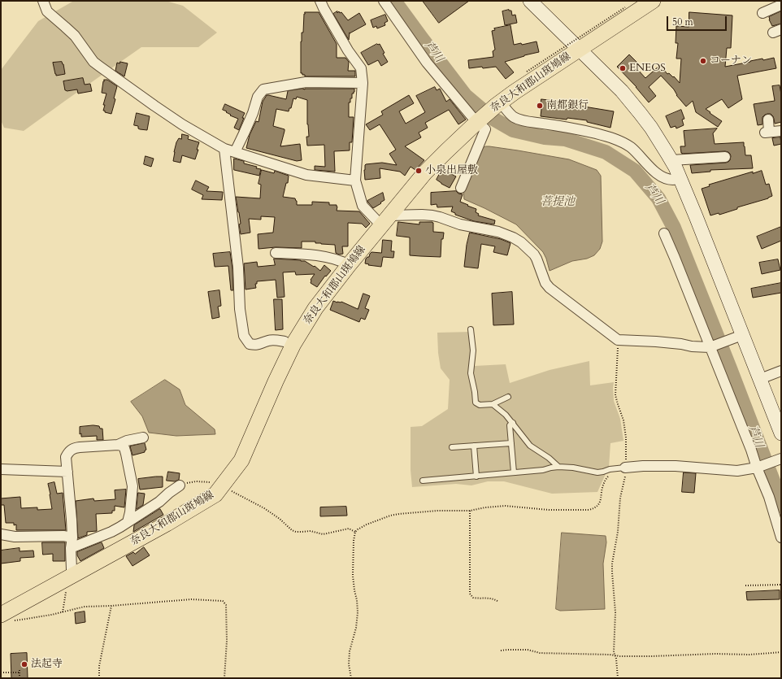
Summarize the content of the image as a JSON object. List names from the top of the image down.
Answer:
{
  "streets": {
    "main road": ["奈良大和郡山斑鳩線"]
  },
  "water": ["芦川", "菩提池"],
  "places": [
    "コーナン",
    "ENEOS",
    "南都銀行",
    "小泉出屋敷",
    "法起寺"
  ],
  "scale_bar": "50 m"
}
